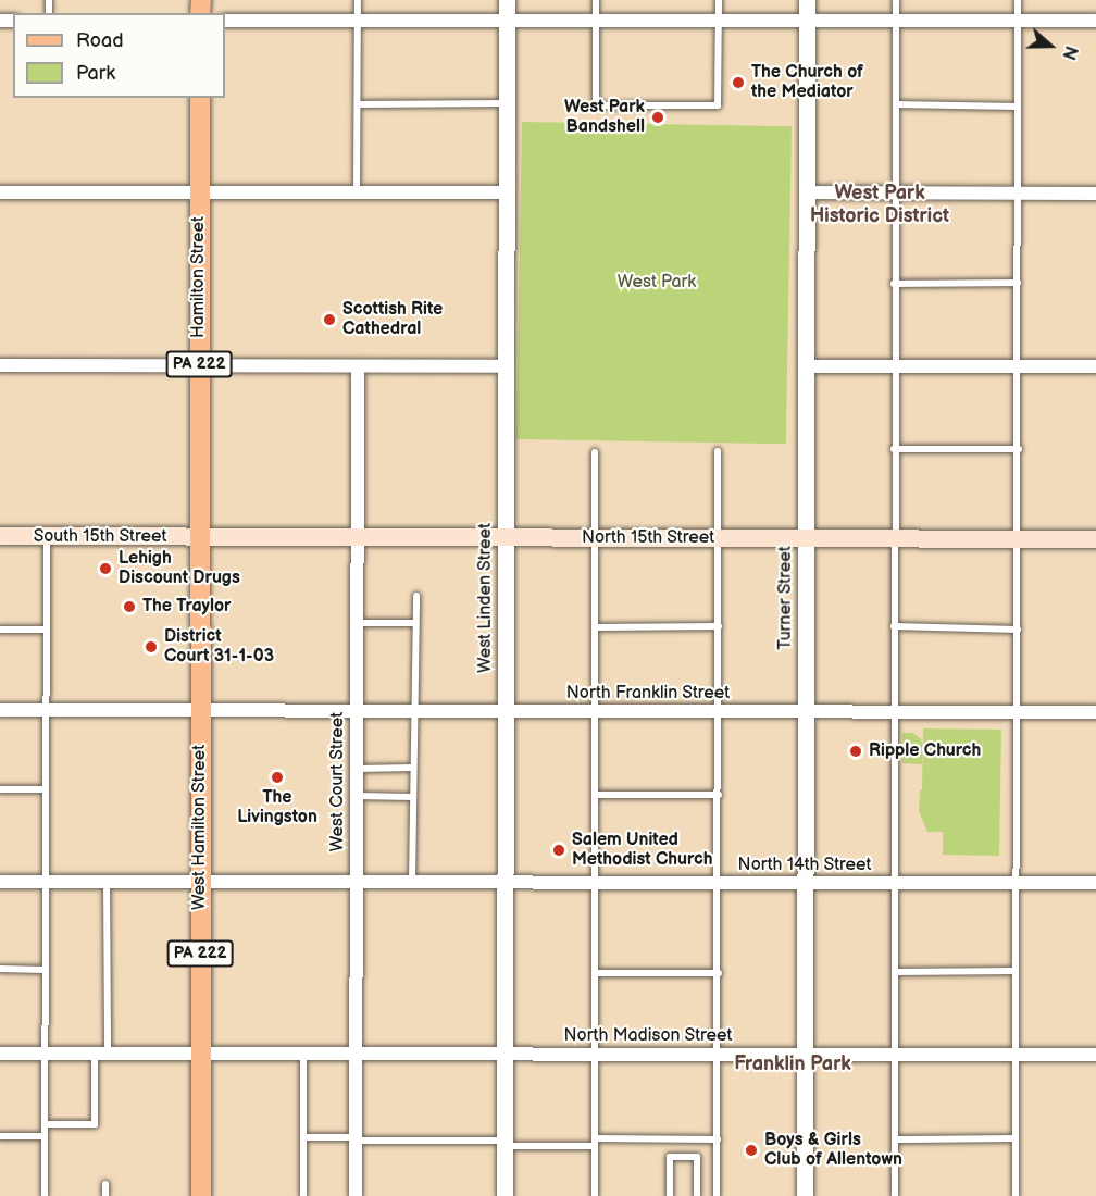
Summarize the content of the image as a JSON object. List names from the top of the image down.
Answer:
{
  "streets": {
    "main road": [
      "Hamilton Street",
      "PA 222",
      "South 15th Street",
      "North 15th Street",
      "West Hamilton Street"
    ],
    "street": [
      "West Linden Street",
      "Turner Street",
      "North Franklin Street",
      "West Court Street",
      "North 14th Street",
      "North Madison Street"
    ]
  },
  "crossings": [
    ["Hamilton Street", "South 15th Street"],
    ["Hamilton Street", "North 15th Street"],
    ["Hamilton Street", "West Hamilton Street"],
    ["South 15th Street", "North 15th Street"],
    ["South 15th Street", "West Hamilton Street"],
    ["North 15th Street", "West Linden Street"],
    ["North 15th Street", "Turner Street"],
    ["North 15th Street", "West Court Street"],
    ["North 15th Street", "West Hamilton Street"],
    ["West Linden Street", "North Franklin Street"],
    ["West Linden Street", "North 14th Street"],
    ["West Linden Street", "North Madison Street"],
    ["Turner Street", "North Franklin Street"],
    ["Turner Street", "North 14th Street"],
    ["Turner Street", "North Madison Street"],
    ["North Franklin Street", "West Court Street"],
    ["North Franklin Street", "West Hamilton Street"],
    ["West Court Street", "North 14th Street"],
    ["West Court Street", "North Madison Street"],
    ["West Hamilton Street", "North 14th Street"],
    ["West Hamilton Street", "North Madison Street"]
  ],
  "districts": ["West Park Historic District", "Franklin Park"],
  "parks": ["West Park"],
  "places": [
    "The Church of the Mediator",
    "West Park Bandshell",
    "Scottish Rite Cathedral",
    "Lehigh Discount Drugs",
    "The Traylor",
    "District Court 31-1-03",
    "Ripple Church",
    "The Livingston",
    "Salem United Methodist Church",
    "Boys & Girls Club of Allentown"
  ],
  "legend": ["Road", "Park"],
  "north": "right"
}
